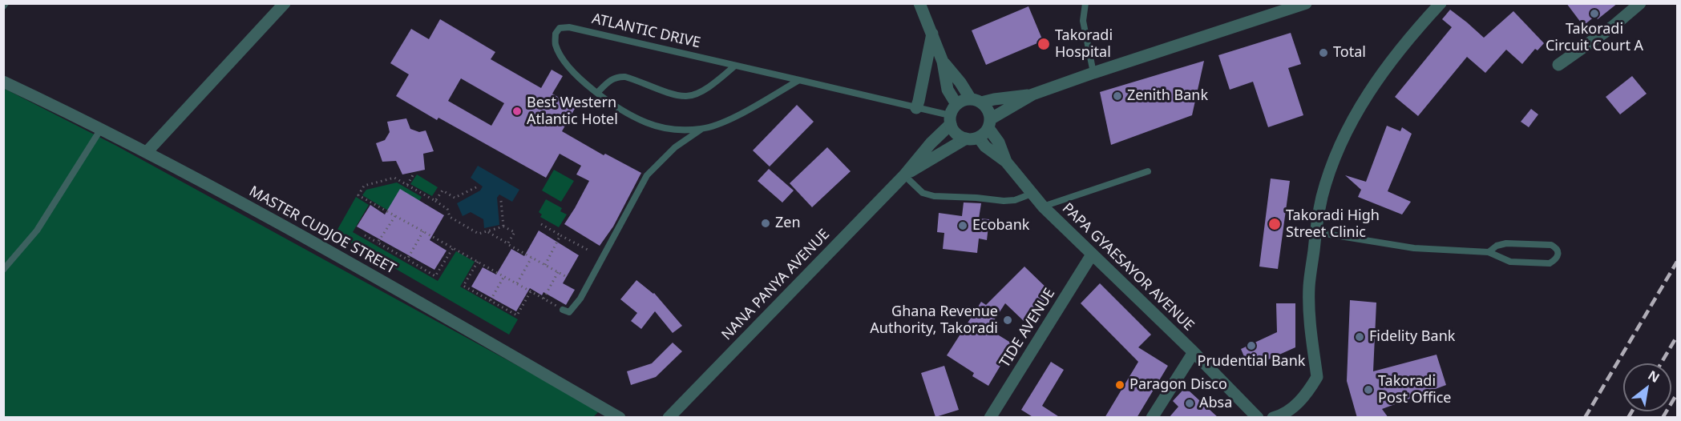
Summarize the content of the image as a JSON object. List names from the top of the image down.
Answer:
{
  "streets": {
    "street": [
      "MASTER CUDJOE STREET",
      "PAPA GYAESAYOR AVENUE",
      "NANA PANYA AVENUE",
      "TIDE AVENUE"
    ],
    "lane": ["ATLANTIC DRIVE"]
  },
  "crossings": [
    ["ATLANTIC DRIVE", "PAPA GYAESAYOR AVENUE"],
    ["ATLANTIC DRIVE", "NANA PANYA AVENUE"],
    ["PAPA GYAESAYOR AVENUE", "NANA PANYA AVENUE"],
    ["PAPA GYAESAYOR AVENUE", "TIDE AVENUE"]
  ],
  "places": [
    "Takoradi Circuit Court A",
    "Takoradi Hospital",
    "Total",
    "Zenith Bank",
    "Best Western Atlantic Hotel",
    "Zen",
    "Takoradi High Street Clinic",
    "Ecobank",
    "Ghana Revenue Authority, Takoradi",
    "Fidelity Bank",
    "Prudential Bank",
    "Paragon Disco",
    "Takoradi Post Office",
    "Absa"
  ],
  "north": "top right"
}
